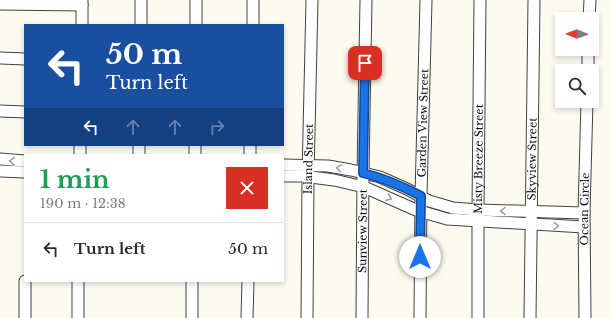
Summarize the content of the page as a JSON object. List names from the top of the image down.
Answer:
{
  "streets": {
    "street": [
      "Garden View Street",
      "Island Street",
      "Misty Breeze Street",
      "Skyview Street",
      "Ocean Circle",
      "Sunview Street"
    ]
  },
  "north": "left",
  "page": {
    "turn": ["50 m", "Turn left"],
    "heading": ["1 min", "190 m · 12:38"],
    "list": [
      {
        "name": "Turn left",
        "value": "50 m"
      }
    ]
  }
}
